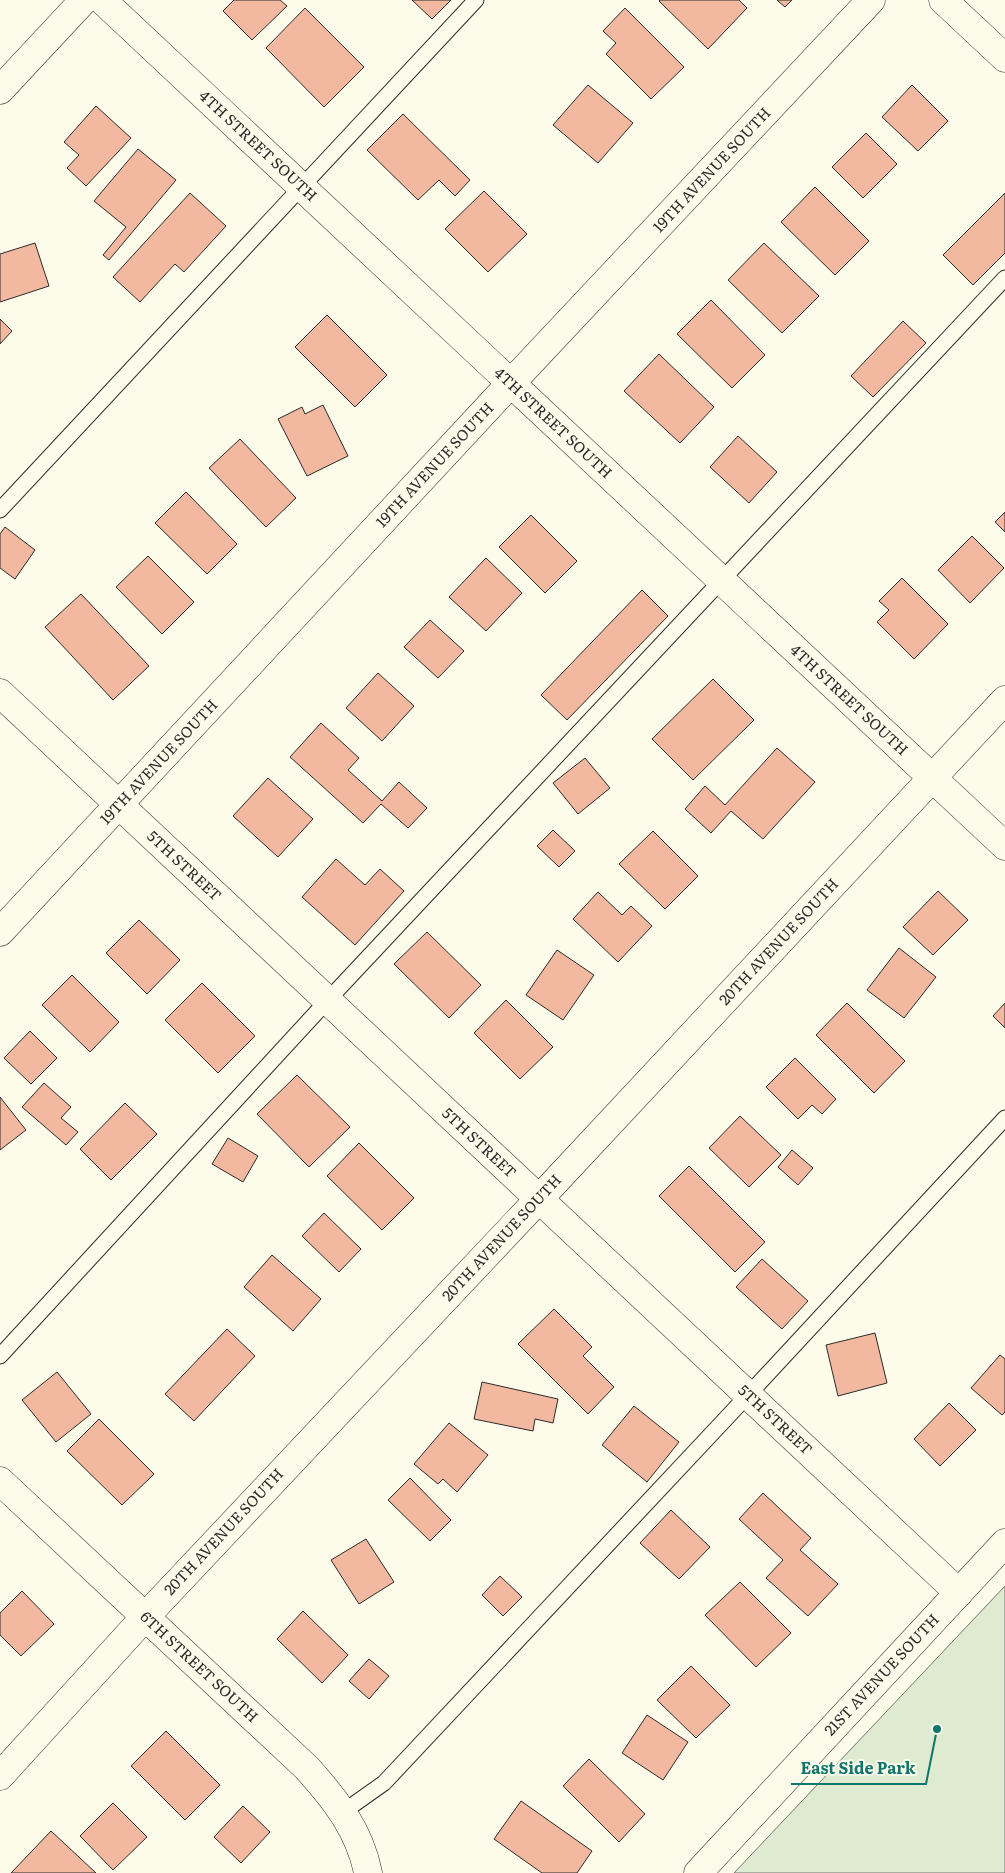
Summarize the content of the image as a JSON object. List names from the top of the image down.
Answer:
{
  "streets": {
    "street": [
      "4TH STREET SOUTH",
      "19TH AVENUE SOUTH",
      "5TH STREET",
      "20TH AVENUE SOUTH",
      "6TH STREET SOUTH",
      "21ST AVENUE SOUTH"
    ]
  },
  "crossings": [
    ["4TH STREET SOUTH", "19TH AVENUE SOUTH"],
    ["4TH STREET SOUTH", "20TH AVENUE SOUTH"],
    ["19TH AVENUE SOUTH", "5TH STREET"],
    ["5TH STREET", "20TH AVENUE SOUTH"],
    ["5TH STREET", "21ST AVENUE SOUTH"],
    ["20TH AVENUE SOUTH", "6TH STREET SOUTH"]
  ],
  "places": ["East Side Park"]
}
